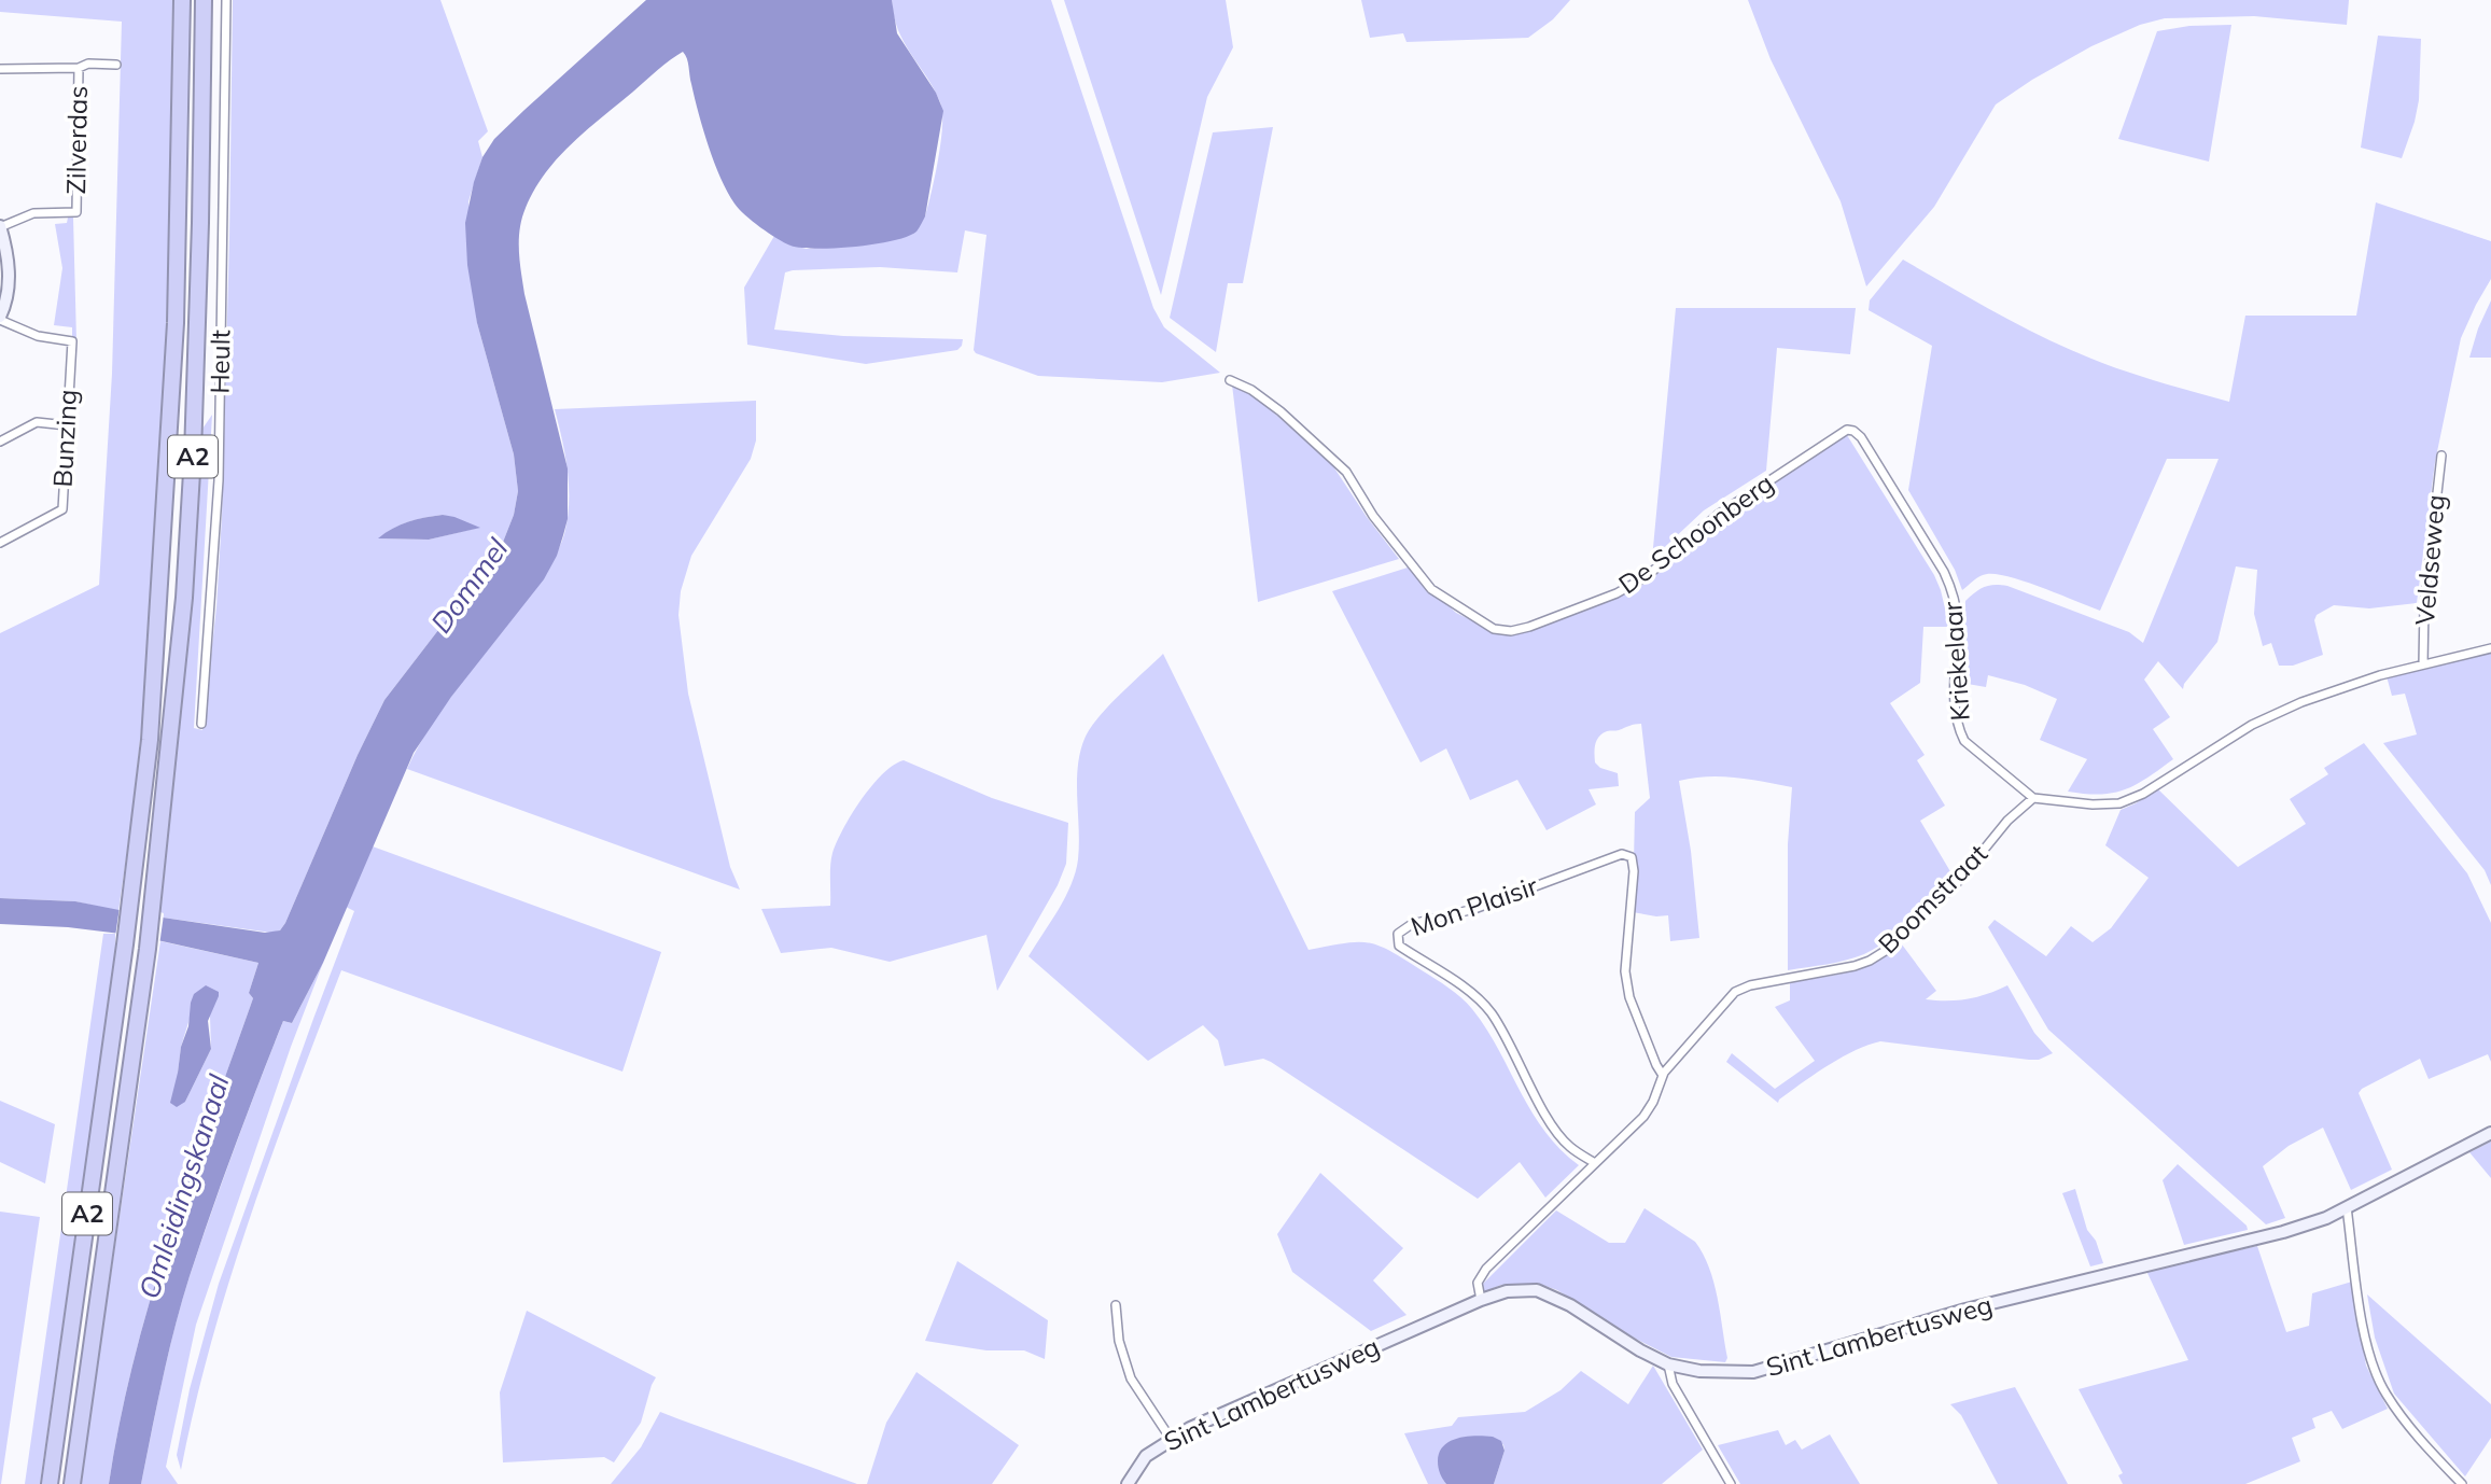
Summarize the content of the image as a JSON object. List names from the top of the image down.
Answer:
{
  "streets": {
    "highway": ["A2"],
    "street": [
      "Zilverdas",
      "Heult",
      "Bunzing",
      "De Schoonberg",
      "Veldseweg",
      "Kriekelaar",
      "Boomstraat",
      "Mon Plaisir",
      "Sint Lambertusweg"
    ]
  },
  "crossings": [
    ["De Schoonberg", "Kriekelaar"],
    ["Kriekelaar", "Boomstraat"],
    ["Boomstraat", "Mon Plaisir"],
    ["Boomstraat", "Sint Lambertusweg"]
  ],
  "water": ["Dommel", "Omleidingskanaal"]
}
